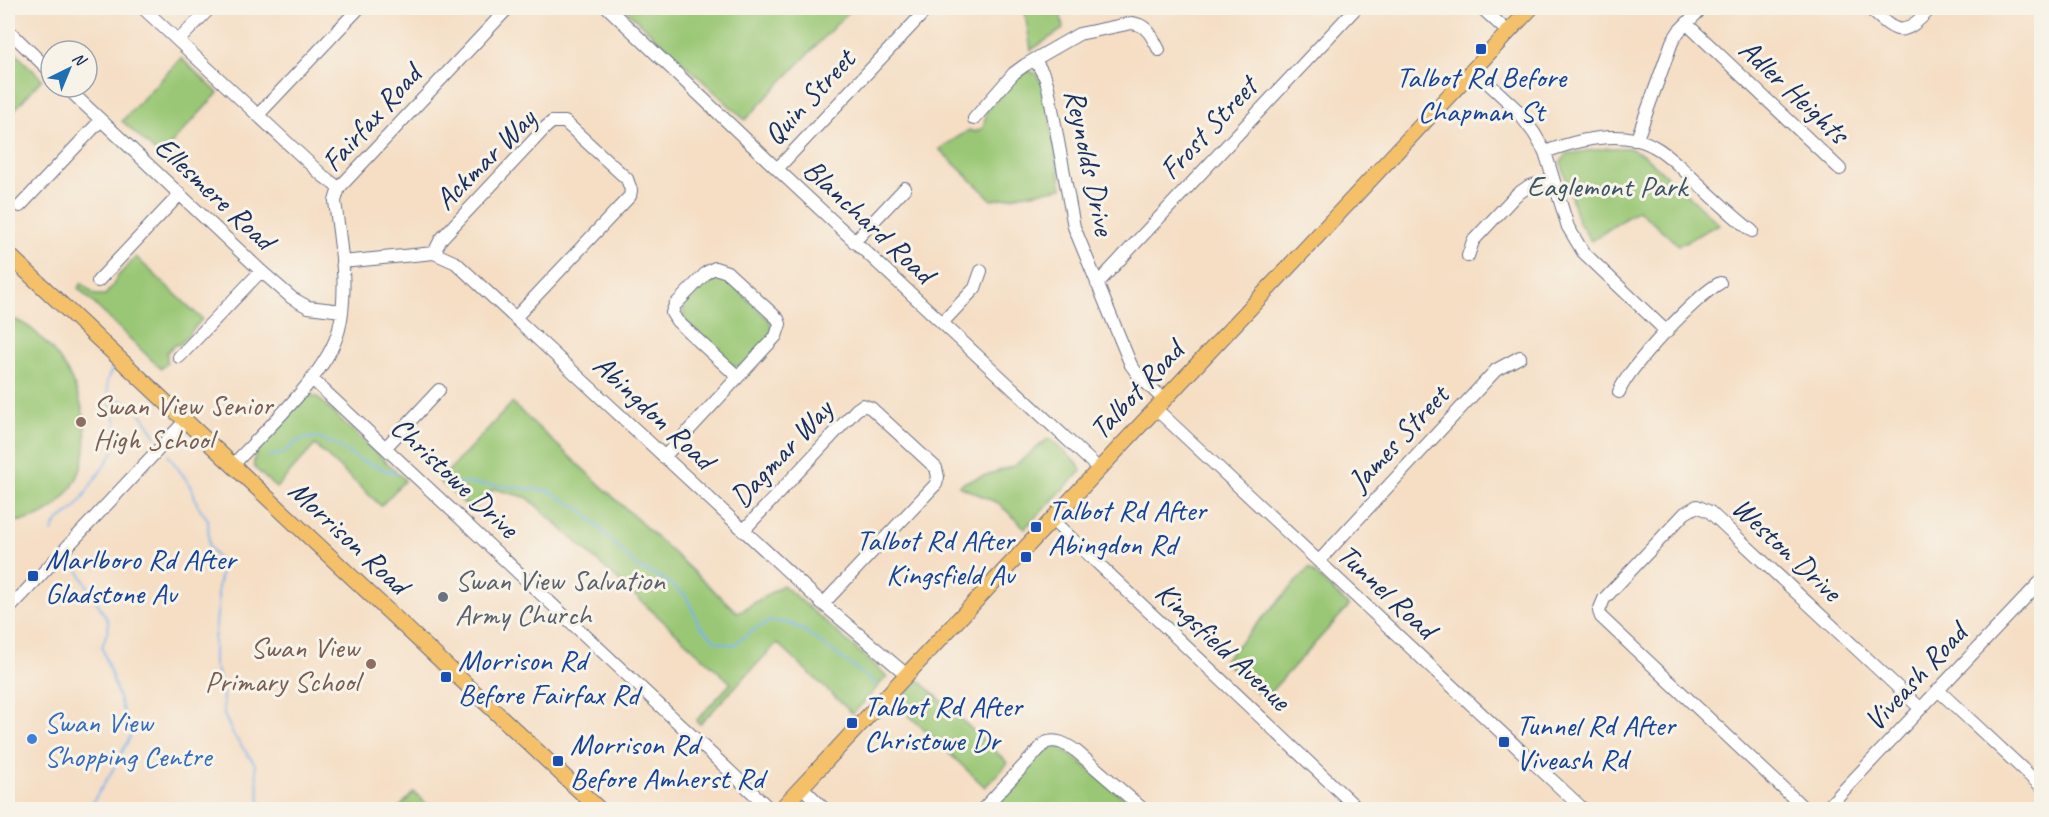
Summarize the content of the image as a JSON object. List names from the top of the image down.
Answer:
{
  "streets": {
    "main road": ["Talbot Road", "Morrison Road"],
    "street": [
      "Adler Heights",
      "Quin Street",
      "Fairfax Road",
      "Frost Street",
      "Ackmar Way",
      "Reynolds Drive",
      "Ellesmere Road",
      "Blanchard Road",
      "Abingdon Road",
      "James Street",
      "Dagmar Way",
      "Christowe Drive",
      "Weston Drive",
      "Tunnel Road",
      "Kingsfield Avenue",
      "Viveash Road"
    ]
  },
  "crossings": [
    ["Quin Street", "Blanchard Road"],
    ["Fairfax Road", "Ellesmere Road"],
    ["Fairfax Road", "Christowe Drive"],
    ["Fairfax Road", "Morrison Road"],
    ["Frost Street", "Reynolds Drive"],
    ["Ackmar Way", "Abingdon Road"],
    ["Reynolds Drive", "Talbot Road"],
    ["Reynolds Drive", "Tunnel Road"],
    ["Blanchard Road", "Talbot Road"],
    ["Talbot Road", "Abingdon Road"],
    ["Talbot Road", "Tunnel Road"],
    ["Talbot Road", "Kingsfield Avenue"],
    ["Abingdon Road", "Dagmar Way"],
    ["James Street", "Tunnel Road"],
    ["Weston Drive", "Viveash Road"]
  ],
  "parks": ["Eaglemont Park"],
  "places": {
    "transit": [
      "Talbot Rd Before Chapman St",
      "Talbot Rd After Abingdon Rd",
      "Talbot Rd After Kingsfield Av",
      "Marlboro Rd After Gladstone Av",
      "Morrison Rd Before Fairfax Rd",
      "Talbot Rd After Christowe Dr",
      "Tunnel Rd After Viveash Rd",
      "Morrison Rd Before Amherst Rd"
    ],
    "other": [
      "Swan View Senior High School",
      "Swan View Salvation Army Church",
      "Swan View Primary School",
      "Swan View Shopping Centre"
    ]
  },
  "north": "top right"
}
